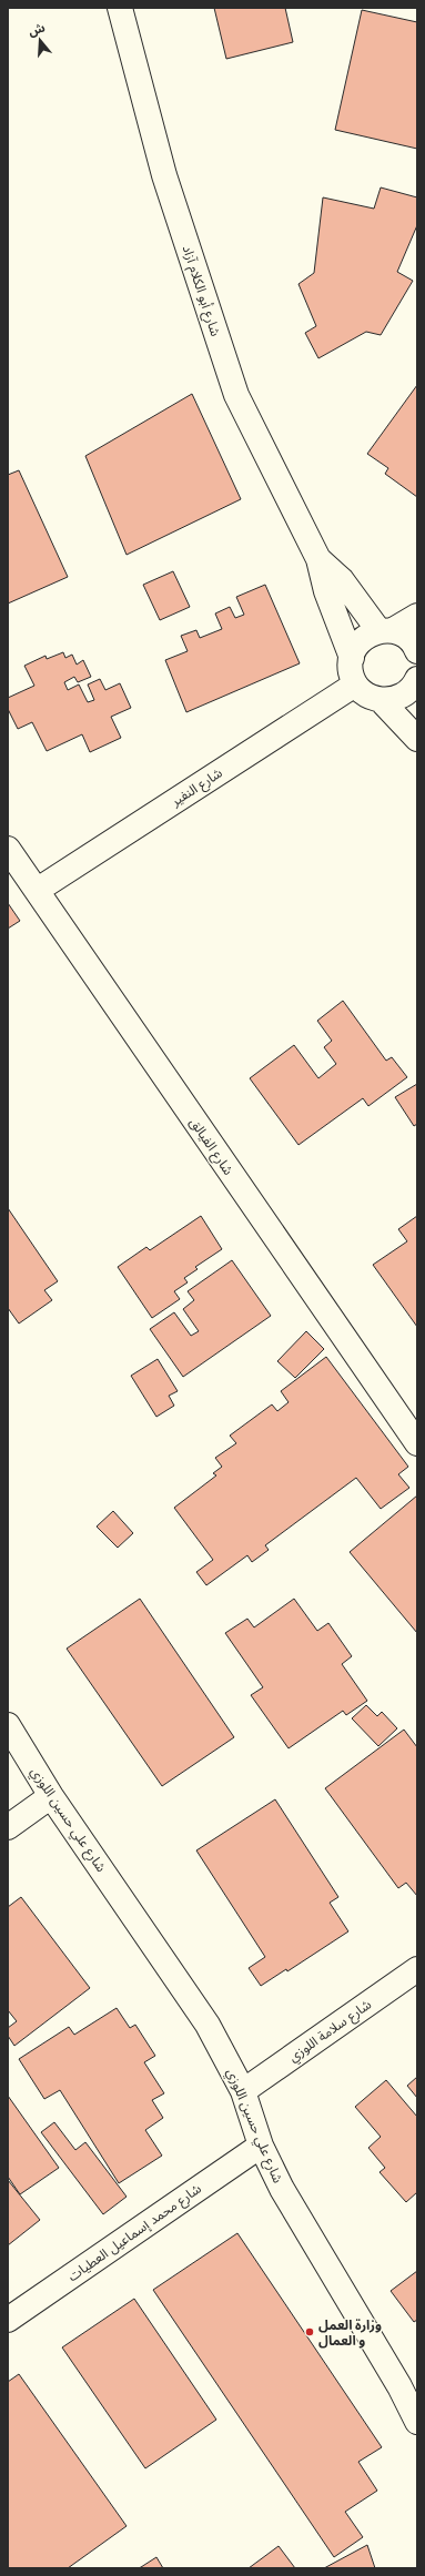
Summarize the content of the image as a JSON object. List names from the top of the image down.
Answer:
{
  "streets": {
    "street": [
      "شارع أبو الكلام آزاد",
      "شارع النفير",
      "شارع الفيالق",
      "شارع علي حسين اللوزي",
      "شارع سلامة اللوزي",
      "شارع محمد إسماعيل العطيات"
    ]
  },
  "crossings": [
    ["شارع أبو الكلام آزاد", "شارع النفير"],
    ["شارع النفير", "شارع الفيالق"],
    ["شارع علي حسين اللوزي", "شارع سلامة اللوزي"],
    ["شارع علي حسين اللوزي", "شارع محمد إسماعيل العطيات"]
  ],
  "places": ["وزارة العمل و العمال"],
  "north": "top"
}
